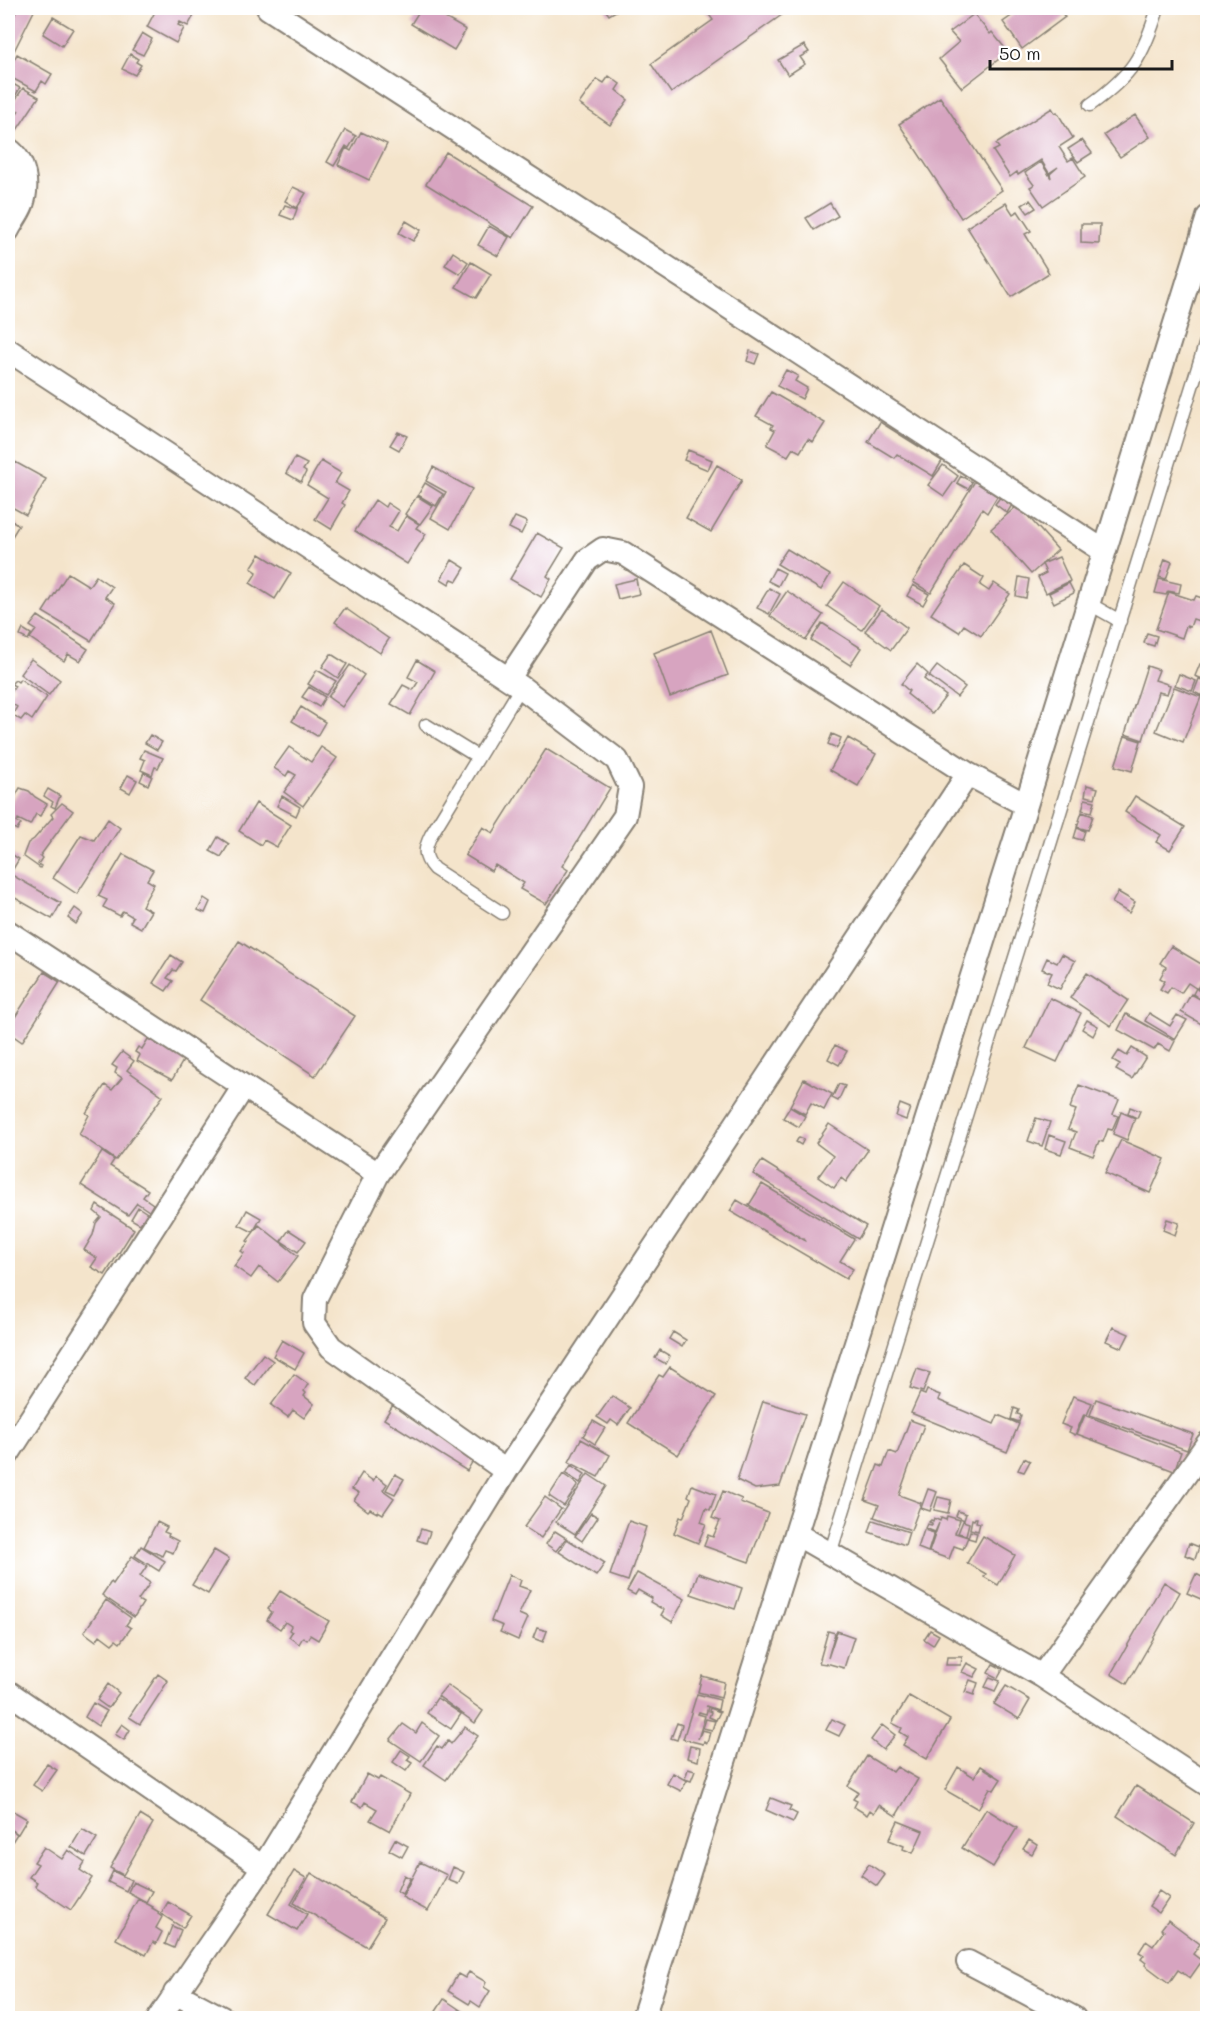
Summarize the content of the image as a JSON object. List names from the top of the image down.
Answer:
{
  "scale_bar": "50 m"
}
